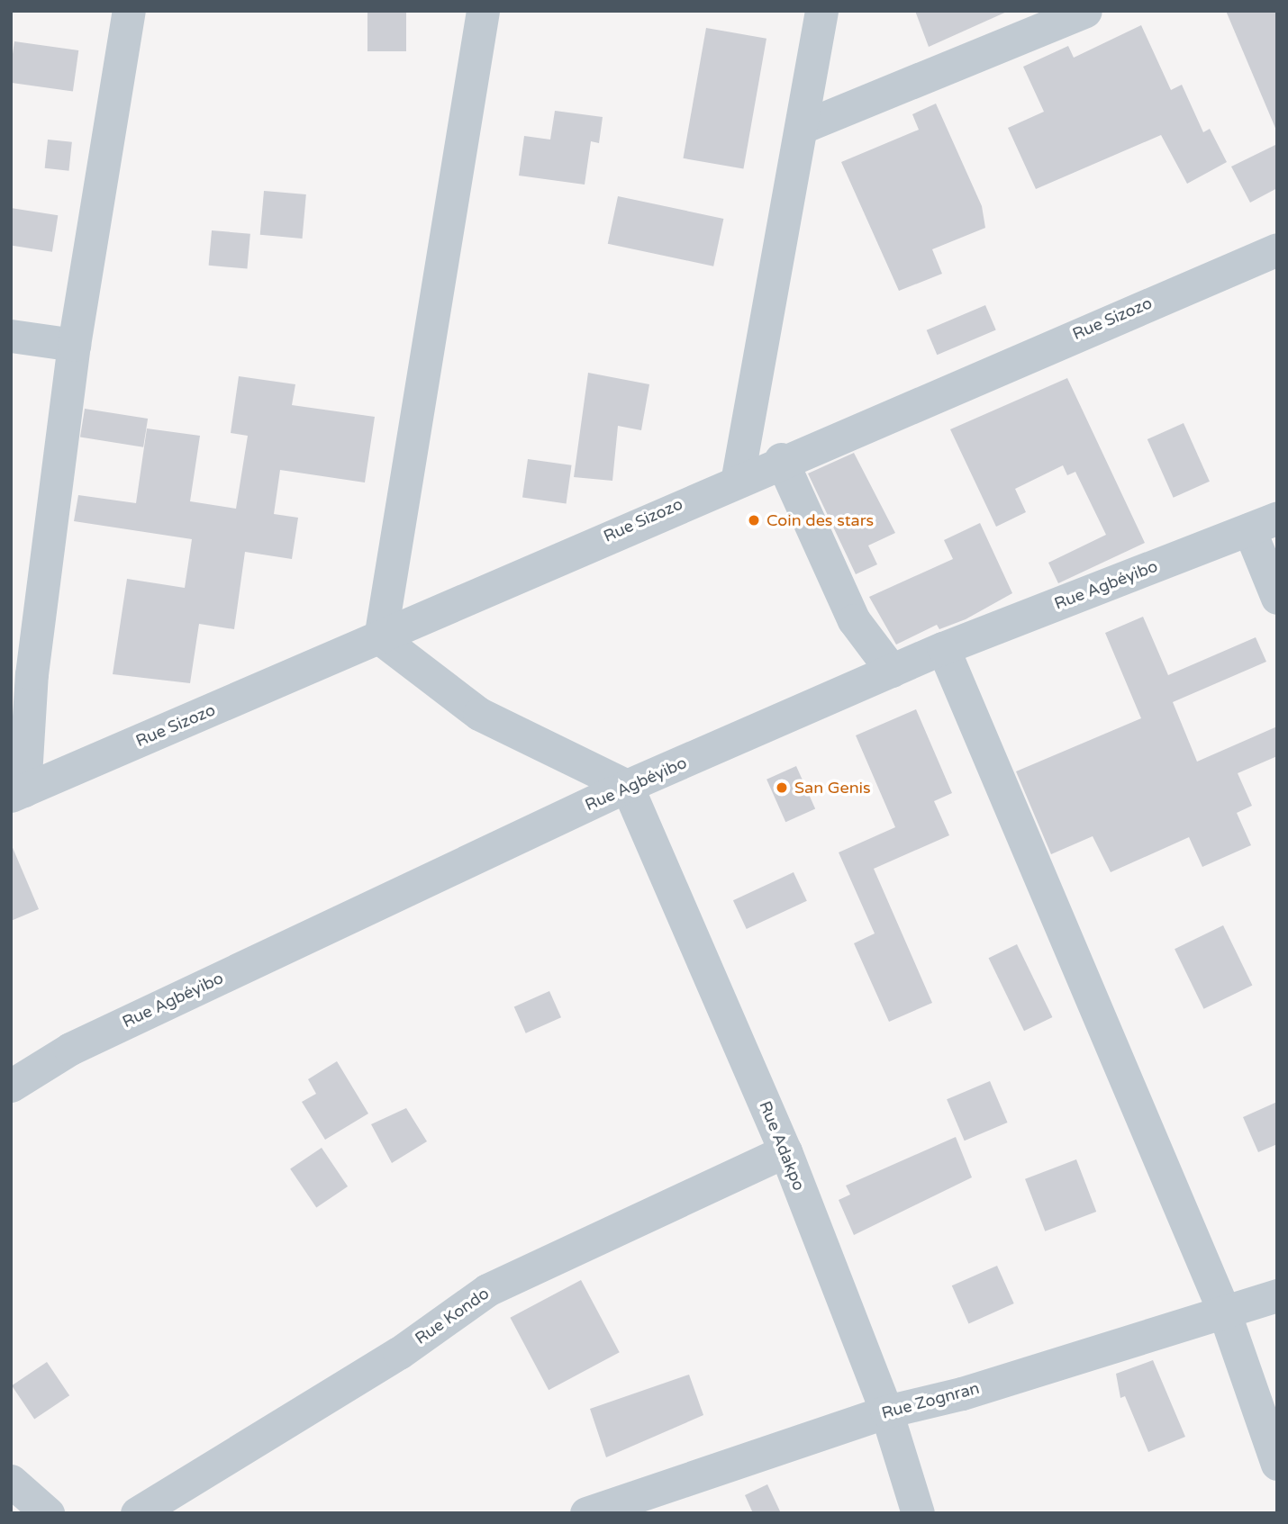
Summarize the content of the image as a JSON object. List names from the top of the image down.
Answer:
{
  "streets": {
    "street": [
      "Rue Sizozo",
      "Rue Agbéyibo",
      "Rue Adakpo",
      "Rue Kondo",
      "Rue Zognran"
    ]
  },
  "crossings": [
    ["Rue Agbéyibo", "Rue Adakpo"],
    ["Rue Adakpo", "Rue Kondo"],
    ["Rue Adakpo", "Rue Zognran"]
  ],
  "places": ["Coin des stars", "San Genis"]
}
